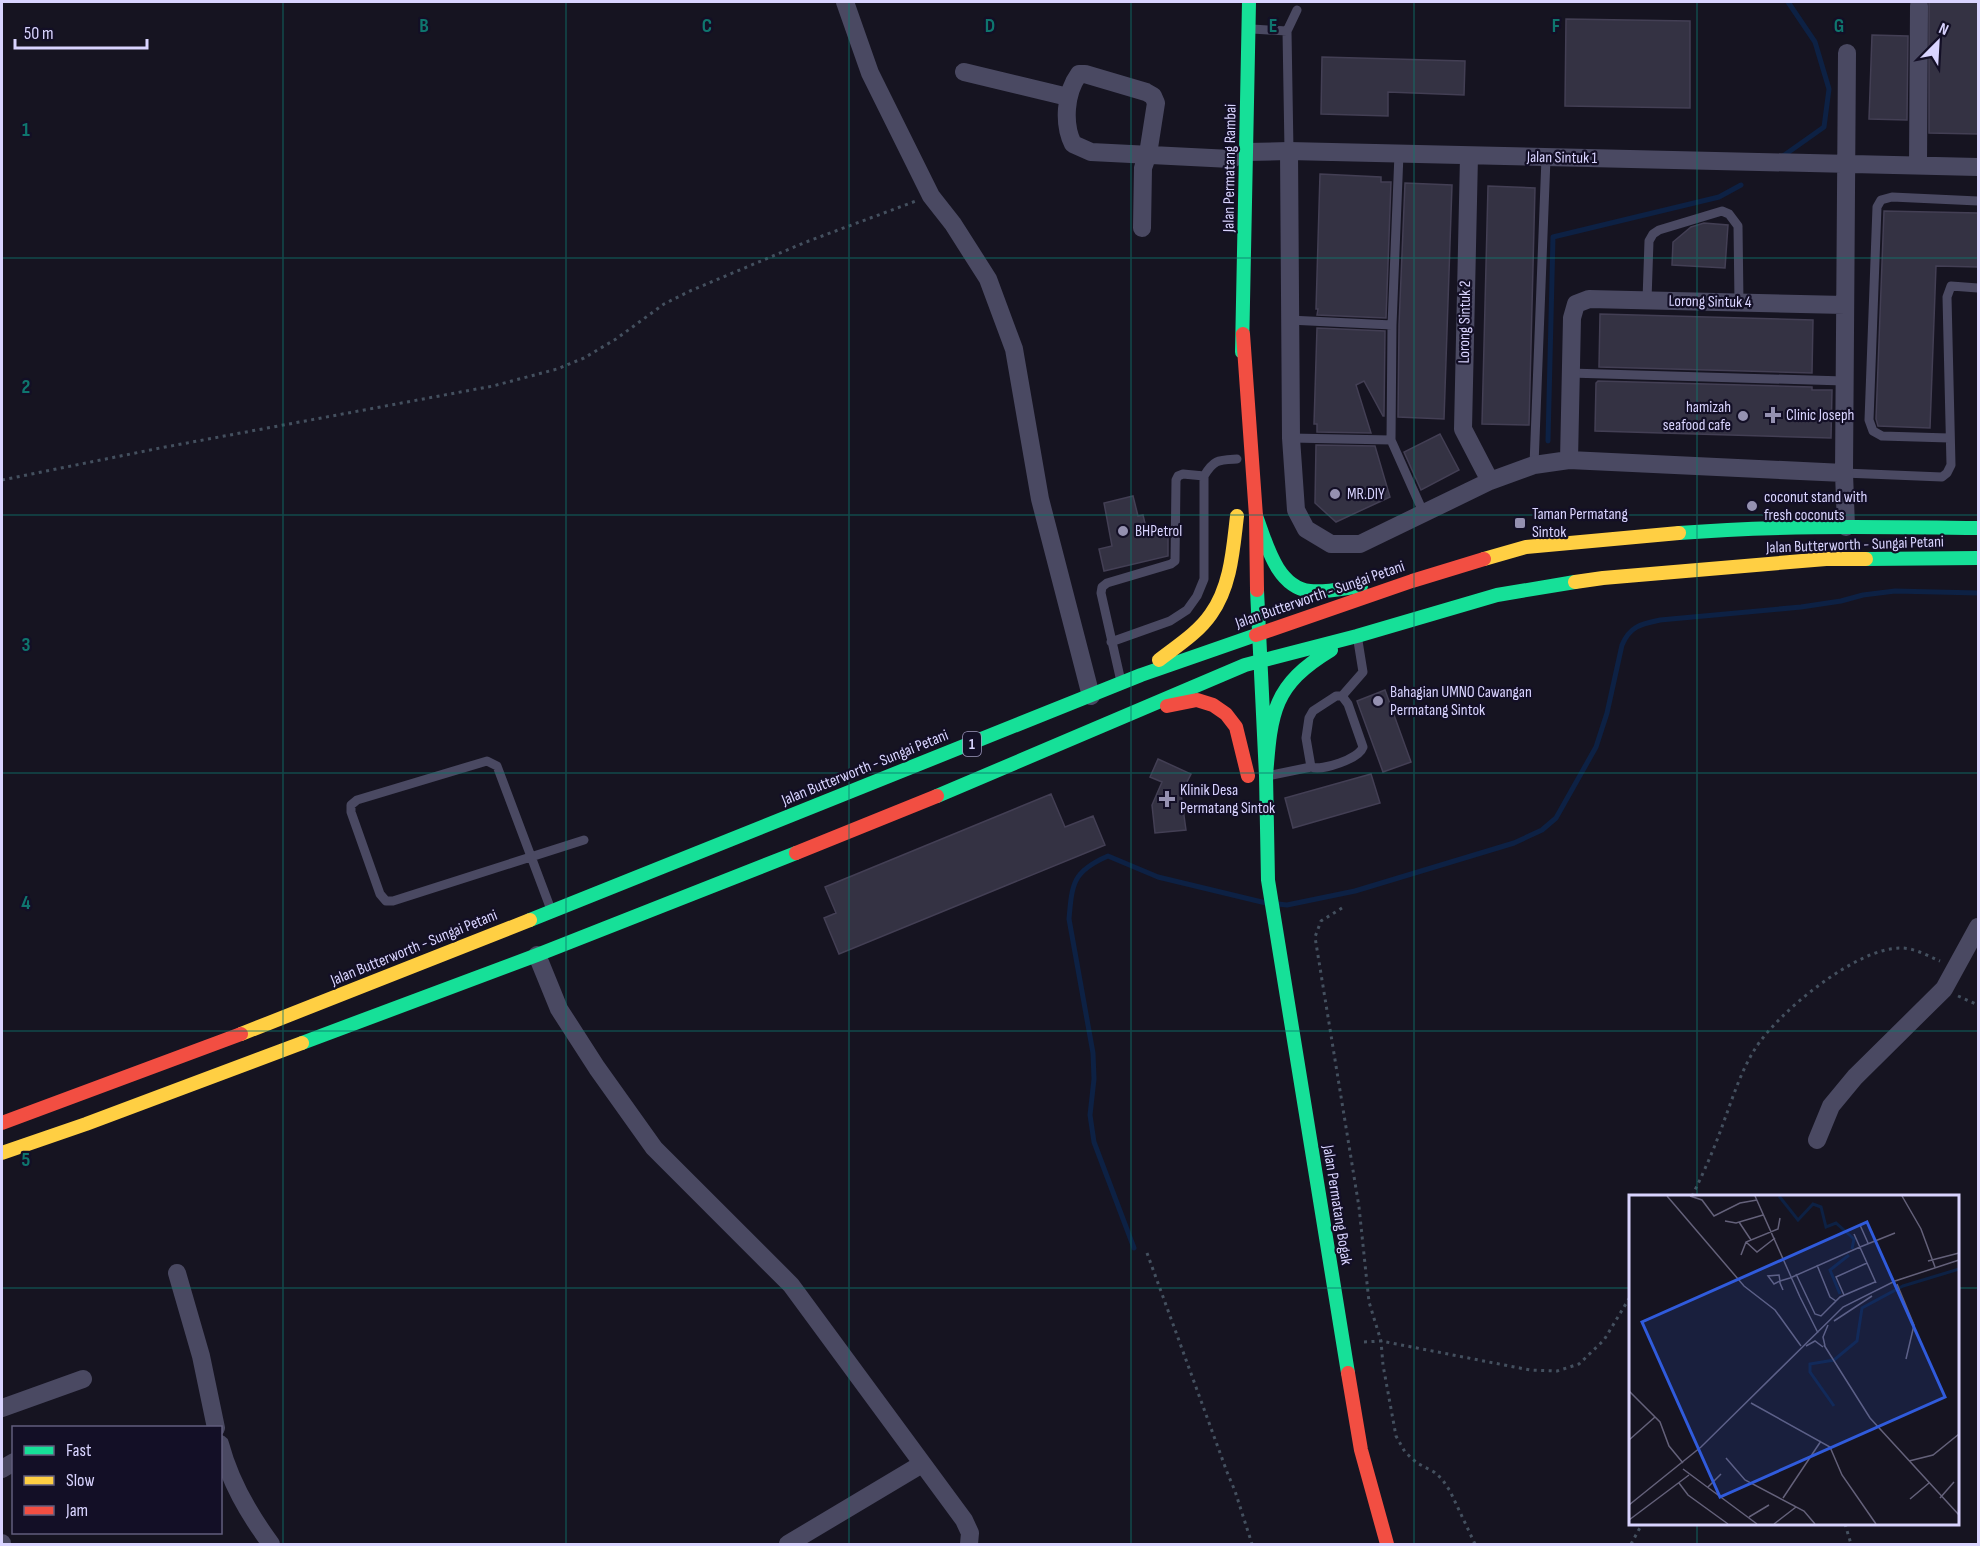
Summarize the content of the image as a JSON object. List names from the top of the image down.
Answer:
{
  "streets": {
    "main road": [
      "Jalan Permatang Rambai",
      "Jalan Butterworth - Sungai Petani",
      "1",
      "Jalan Permatang Bogak"
    ],
    "street": ["Jalan Sintuk 1", "Lorong Sintuk 4", "Lorong Sintuk 2"]
  },
  "crossings": [
    ["Jalan Sintuk 1", "Jalan Permatang Rambai"],
    ["Jalan Sintuk 1", "Lorong Sintuk 2"],
    ["Jalan Permatang Rambai", "Jalan Butterworth - Sungai Petani"],
    ["Jalan Permatang Rambai", "Jalan Permatang Bogak"],
    ["Jalan Butterworth - Sungai Petani", "Jalan Permatang Bogak"]
  ],
  "places": {
    "health": ["Clinic Joseph", "Klinik Desa Permatang Sintok"],
    "other": [
      "hamizah seafood cafe",
      "MR.DIY",
      "coconut stand with fresh coconuts",
      "BHPetrol",
      "Bahagian UMNO Cawangan Permatang Sintok"
    ],
    "transit": ["Taman Permatang Sintok"]
  },
  "legend": ["Fast", "Slow", "Jam"],
  "scale_bar": "50 m",
  "north": "top right",
  "grid": {
    "columns": [
      "B",
      "C",
      "D",
      "E",
      "F",
      "G"
    ],
    "rows": [
      "1",
      "2",
      "3",
      "4",
      "5"
    ]
  }
}
